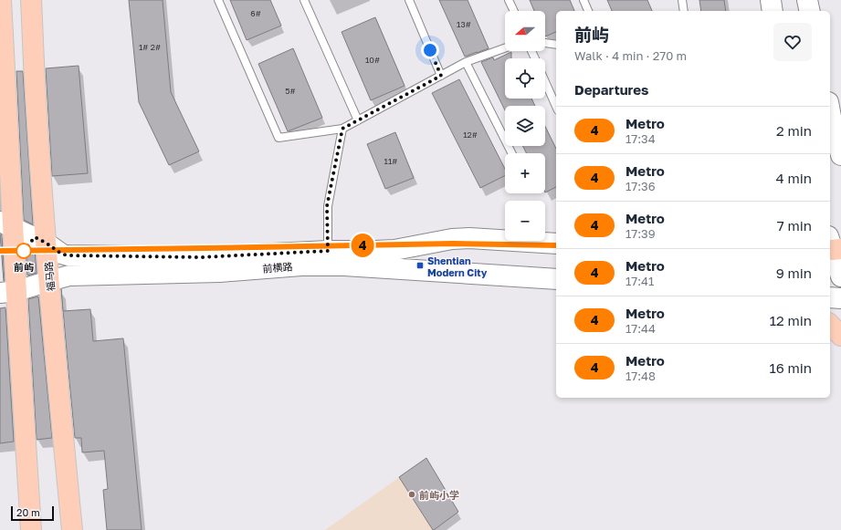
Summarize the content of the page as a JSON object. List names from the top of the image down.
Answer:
{
  "streets": {
    "main road": ["前横路", "福马路"]
  },
  "crossings": [
    ["前横路", "福马路"]
  ],
  "places": {
    "other": ["前屿", "前屿小学"],
    "transit": ["Shentian Modern City"]
  },
  "lines": ["metro line 4"],
  "house_numbers": [
    "6#",
    "13#",
    "1# 2#",
    "10#",
    "5#",
    "12#",
    "11#"
  ],
  "scale_bar": "20 m",
  "north": "left",
  "page": {
    "on_map": "4",
    "map_buttons": ["+", "−"],
    "heading": [
      ["前屿", "Walk · 4 min · 270 m"],
      "Departures"
    ],
    "list": [
      {
        "mark": "4",
        "name": "Metro",
        "note": "17:34",
        "value": "2 min"
      },
      {
        "mark": "4",
        "name": "Metro",
        "note": "17:36",
        "value": "4 min"
      },
      {
        "mark": "4",
        "name": "Metro",
        "note": "17:39",
        "value": "7 min"
      },
      {
        "mark": "4",
        "name": "Metro",
        "note": "17:41",
        "value": "9 min"
      },
      {
        "mark": "4",
        "name": "Metro",
        "note": "17:44",
        "value": "12 min"
      },
      {
        "mark": "4",
        "name": "Metro",
        "note": "17:48",
        "value": "16 min"
      }
    ],
    "scale": "20 m"
  }
}
